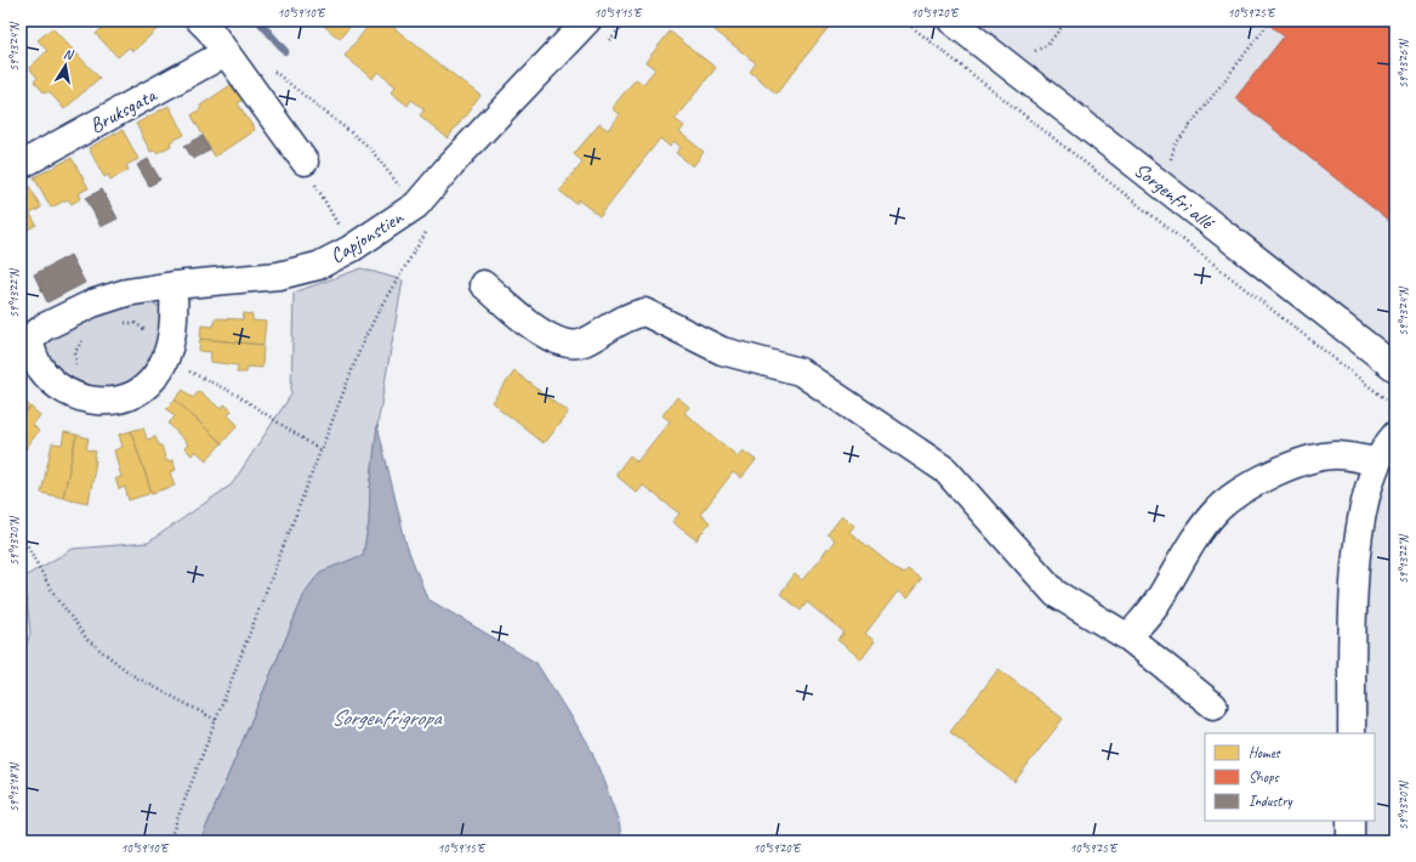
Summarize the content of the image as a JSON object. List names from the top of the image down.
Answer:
{
  "streets": {
    "street": ["Bruksgata", "Sorgenfri allé", "Capjonstien"]
  },
  "water": ["Sorgenfrigropa"],
  "legend": ["Homes", "Shops", "Industry"],
  "north": "top",
  "coordinates": [
    "10°59'10\"E",
    "10°59'15\"E",
    "10°59'20\"E",
    "10°59'25\"E",
    "59°13'24\"N",
    "59°13'26\"N",
    "59°13'22\"N",
    "59°13'20\"N",
    "59°13'18\"N"
  ]
}
